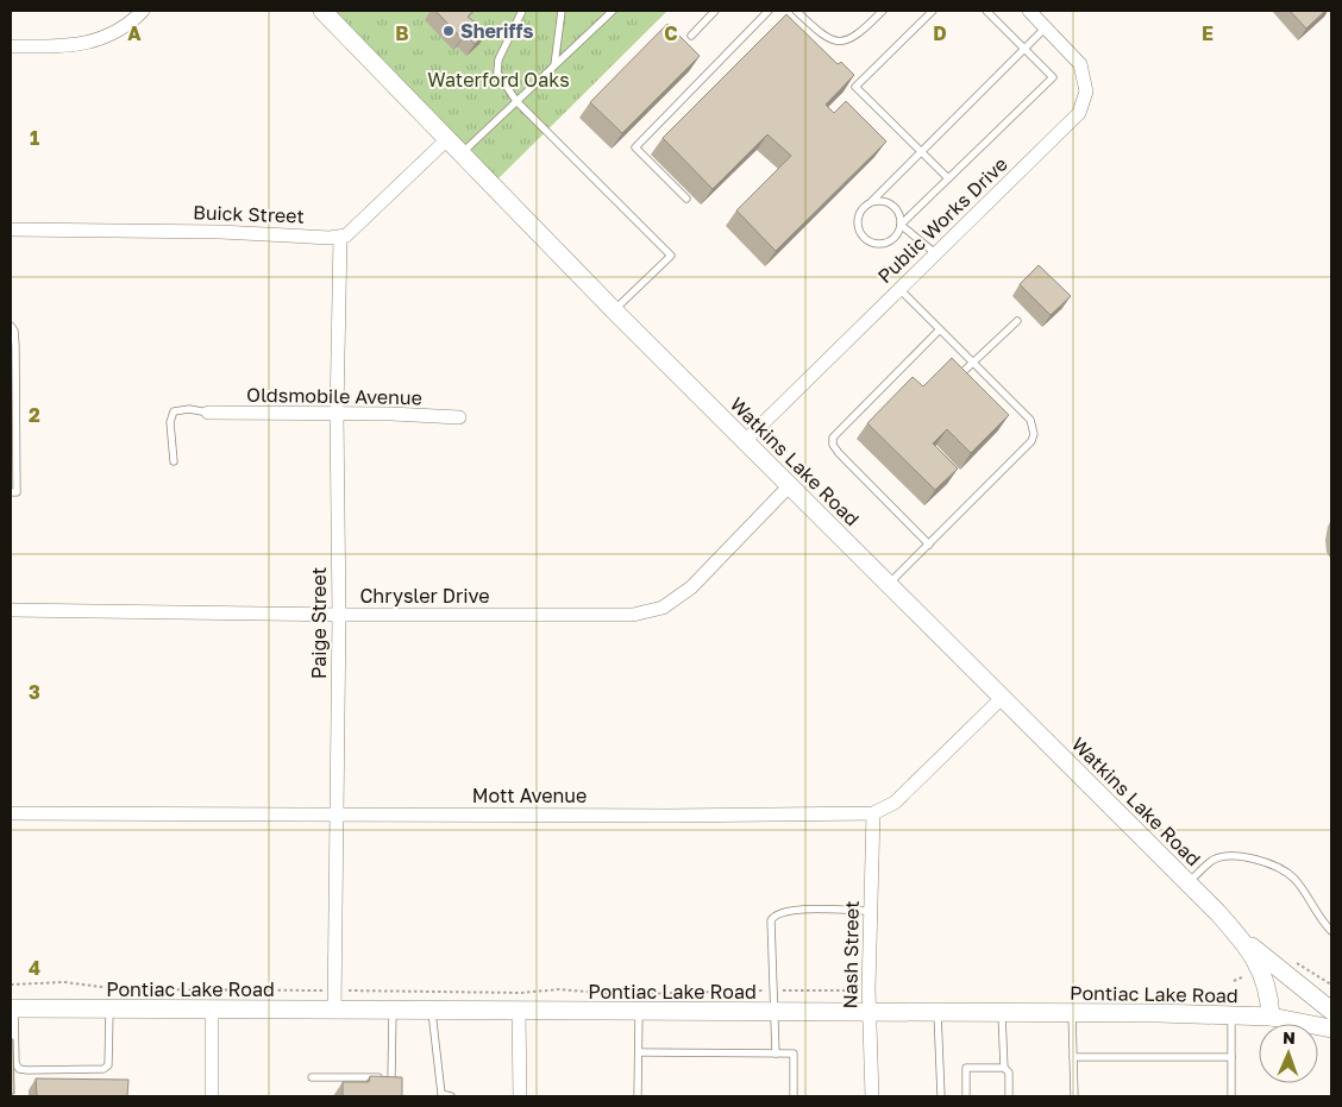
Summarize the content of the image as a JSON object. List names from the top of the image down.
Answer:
{
  "streets": {
    "street": [
      "Buick Street",
      "Public Works Drive",
      "Oldsmobile Avenue",
      "Watkins Lake Road",
      "Chrysler Drive",
      "Paige Street",
      "Mott Avenue",
      "Nash Street",
      "Pontiac Lake Road"
    ]
  },
  "crossings": [
    ["Buick Street", "Paige Street"],
    ["Public Works Drive", "Watkins Lake Road"],
    ["Oldsmobile Avenue", "Paige Street"],
    ["Watkins Lake Road", "Chrysler Drive"],
    ["Watkins Lake Road", "Mott Avenue"],
    ["Watkins Lake Road", "Pontiac Lake Road"],
    ["Chrysler Drive", "Paige Street"],
    ["Paige Street", "Mott Avenue"],
    ["Paige Street", "Pontiac Lake Road"],
    ["Mott Avenue", "Nash Street"],
    ["Nash Street", "Pontiac Lake Road"]
  ],
  "parks": ["Waterford Oaks"],
  "places": ["Sheriffs"],
  "north": "top",
  "grid": {
    "columns": [
      "A",
      "B",
      "C",
      "D",
      "E"
    ],
    "rows": [
      "1",
      "2",
      "3",
      "4"
    ]
  }
}
